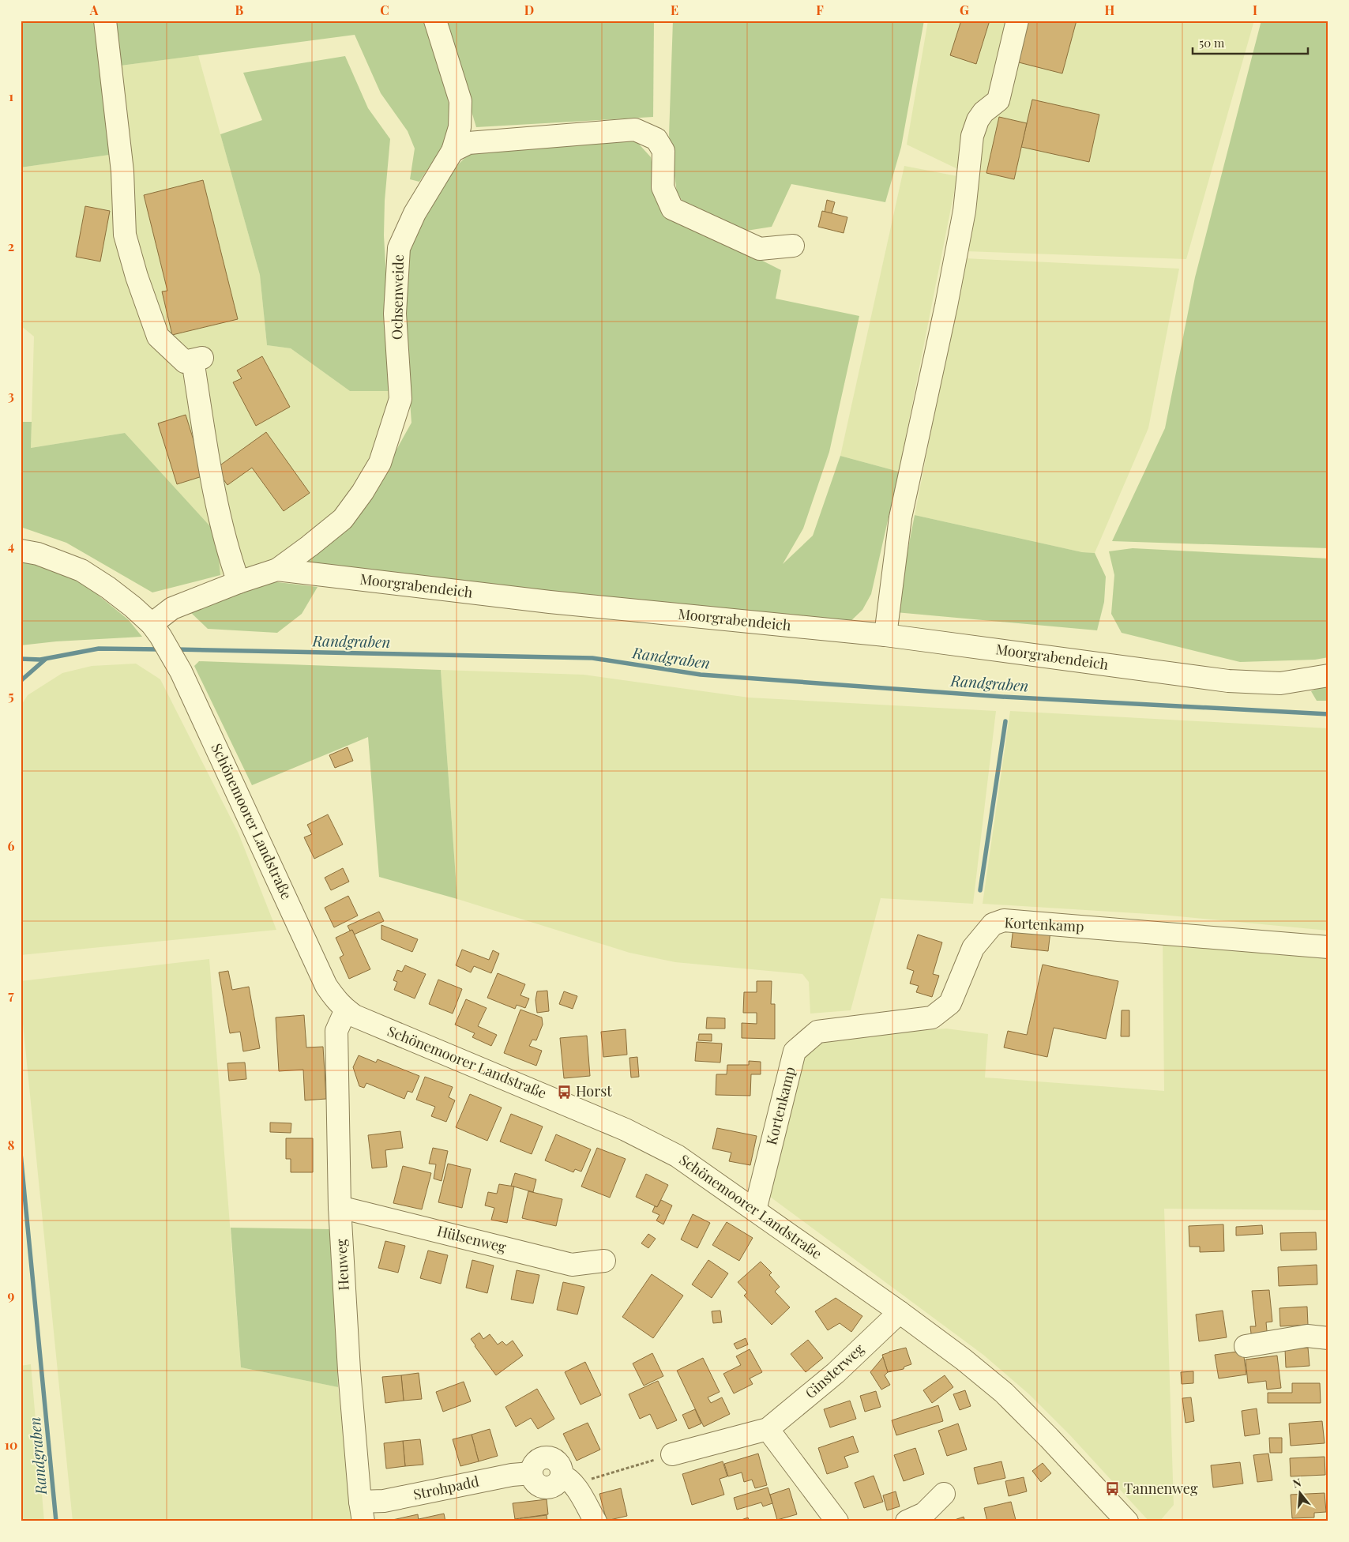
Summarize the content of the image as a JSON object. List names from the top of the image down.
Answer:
{
  "streets": {
    "street": [
      "Ochsenweide",
      "Moorgrabendeich",
      "Schönemoorer Landstraße",
      "Kortenkamp",
      "Hülsenweg",
      "Heuweg",
      "Ginsterweg",
      "Strohpadd"
    ]
  },
  "crossings": [
    ["Ochsenweide", "Moorgrabendeich"],
    ["Moorgrabendeich", "Schönemoorer Landstraße"],
    ["Schönemoorer Landstraße", "Kortenkamp"],
    ["Schönemoorer Landstraße", "Heuweg"],
    ["Schönemoorer Landstraße", "Ginsterweg"],
    ["Hülsenweg", "Heuweg"],
    ["Heuweg", "Strohpadd"]
  ],
  "water": ["Randgraben"],
  "places": {
    "bus stop": ["Horst", "Tannenweg"]
  },
  "scale_bar": "50 m",
  "north": "top",
  "grid": {
    "columns": [
      "A",
      "B",
      "C",
      "D",
      "E",
      "F",
      "G",
      "H",
      "I"
    ],
    "rows": [
      "1",
      "2",
      "3",
      "4",
      "5",
      "6",
      "7",
      "8",
      "9",
      "10"
    ]
  }
}
